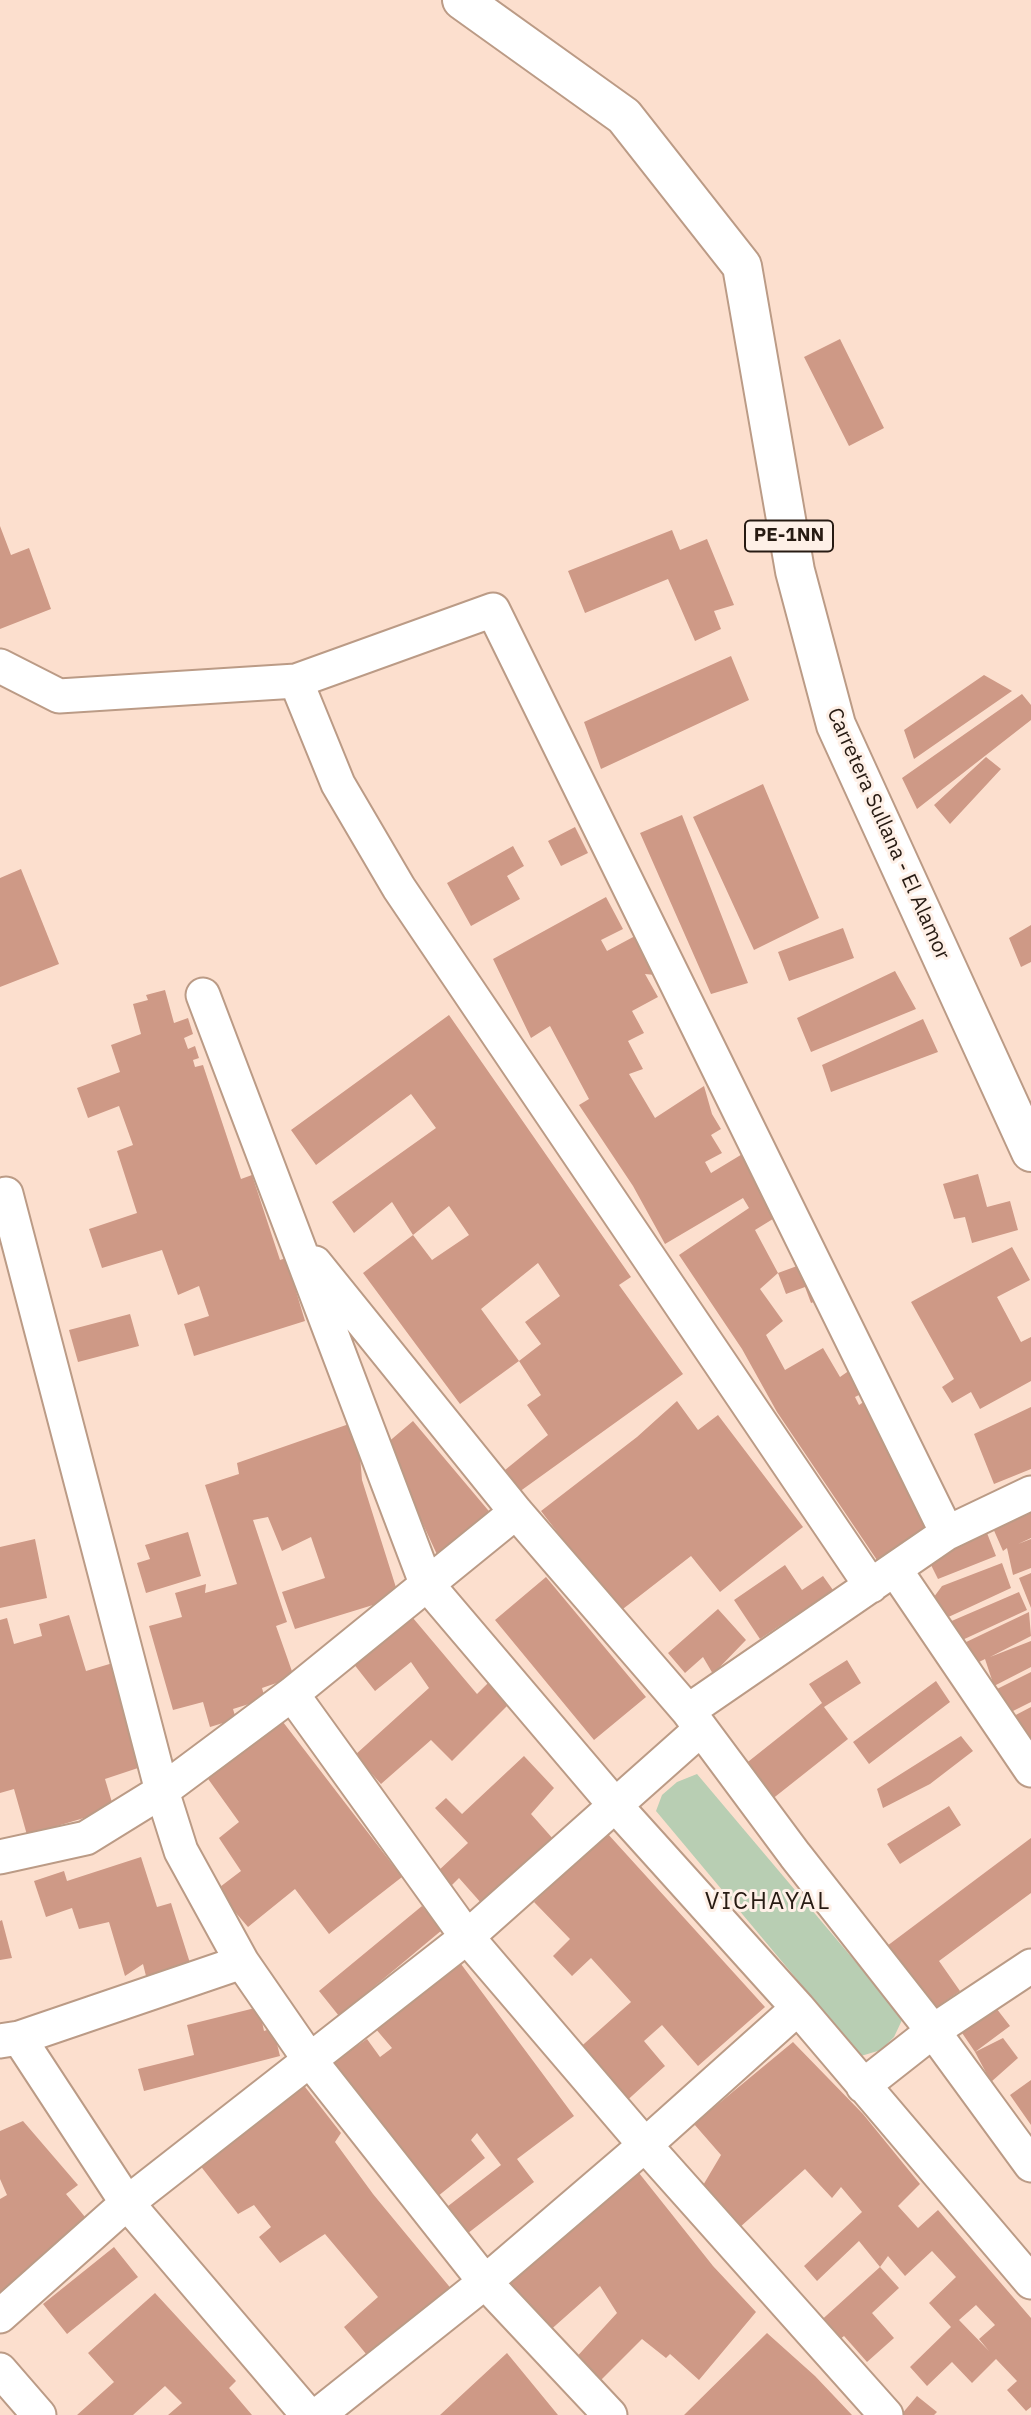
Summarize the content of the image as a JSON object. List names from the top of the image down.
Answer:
{
  "streets": {
    "highway": ["PE-1NN", "Carretera Sullana - El Alamor"]
  },
  "districts": ["VICHAYAL"]
}
